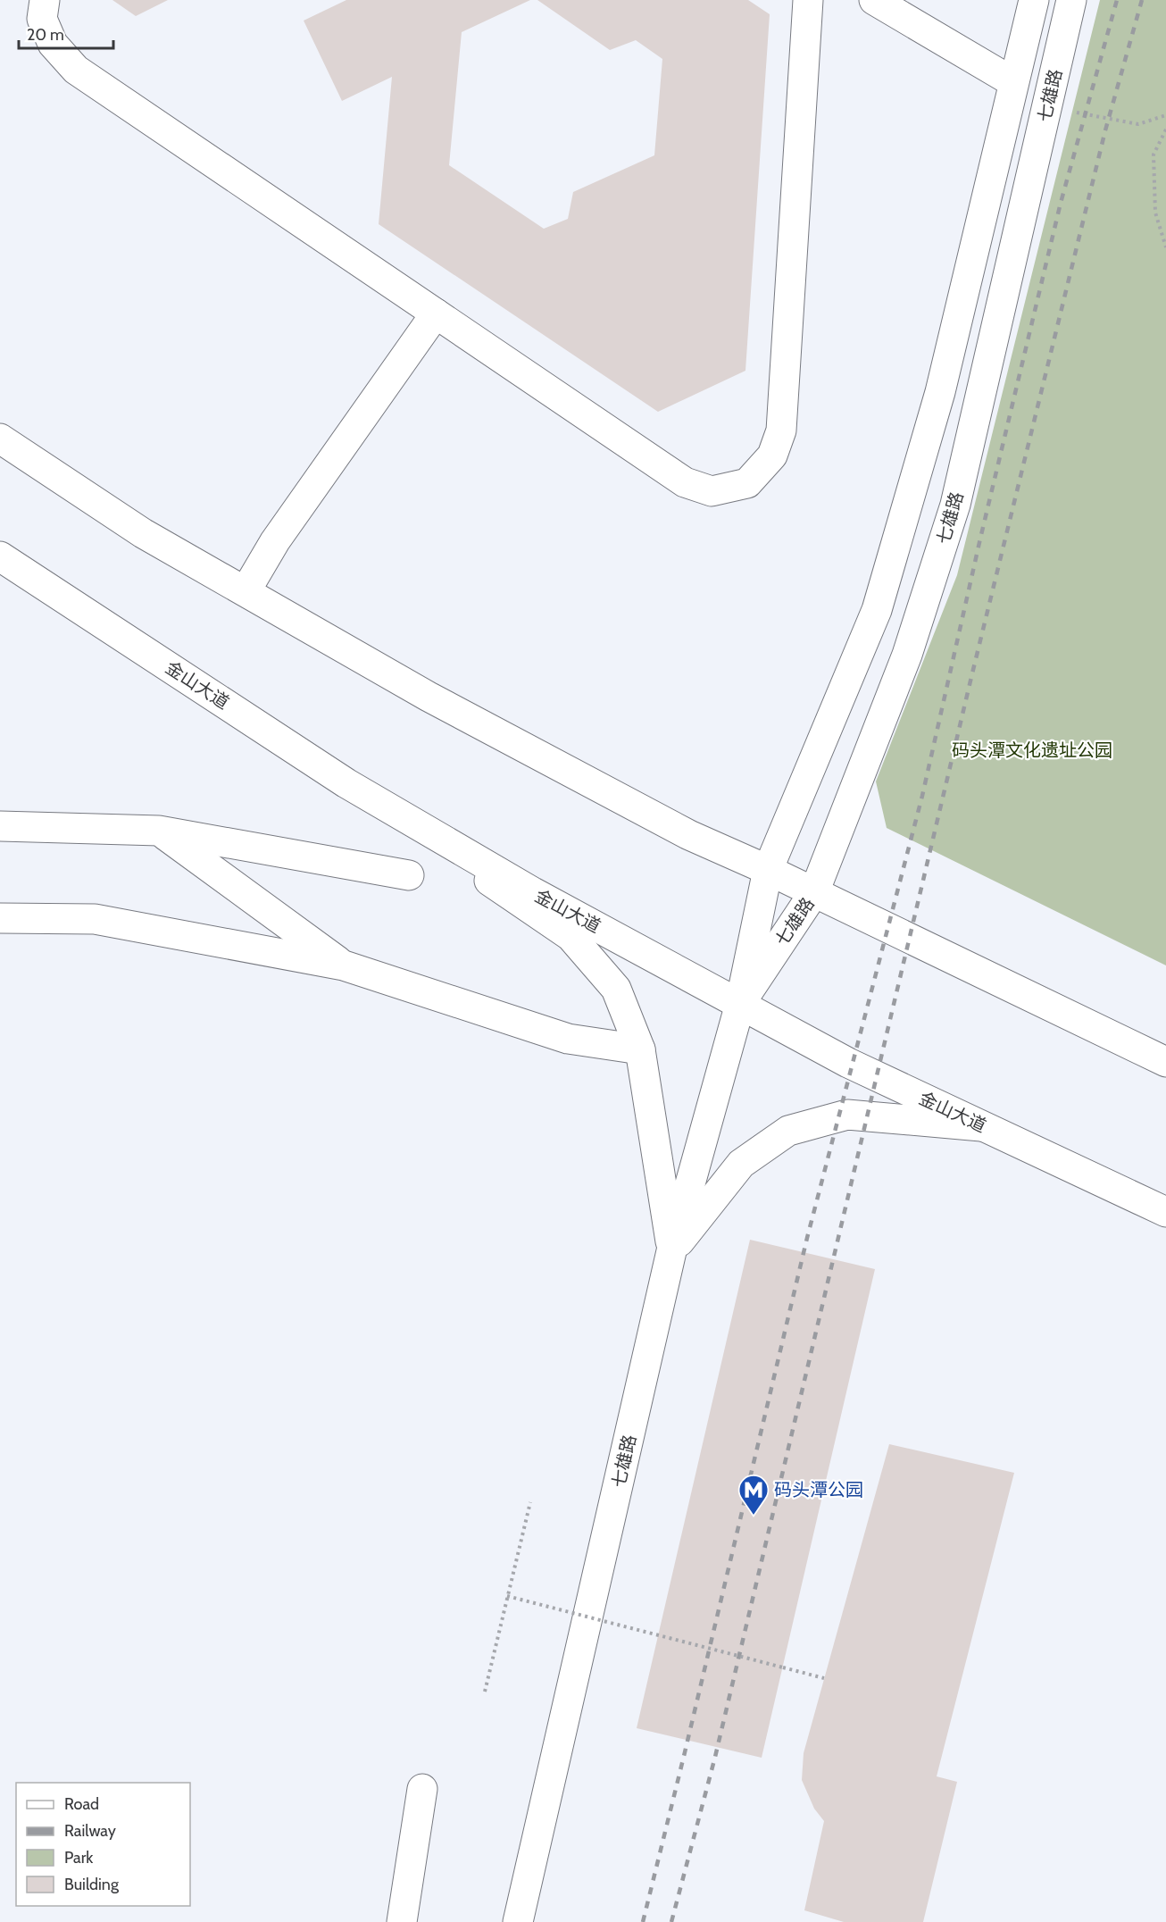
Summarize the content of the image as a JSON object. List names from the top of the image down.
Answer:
{
  "streets": {
    "street": ["七雄路", "金山大道"]
  },
  "crossings": [
    ["七雄路", "金山大道"]
  ],
  "parks": ["码头潭文化遗址公园"],
  "places": {
    "metro station": ["码头潭公园"]
  },
  "legend": [
    "Road",
    "Railway",
    "Park",
    "Building"
  ],
  "scale_bar": "20 m"
}
